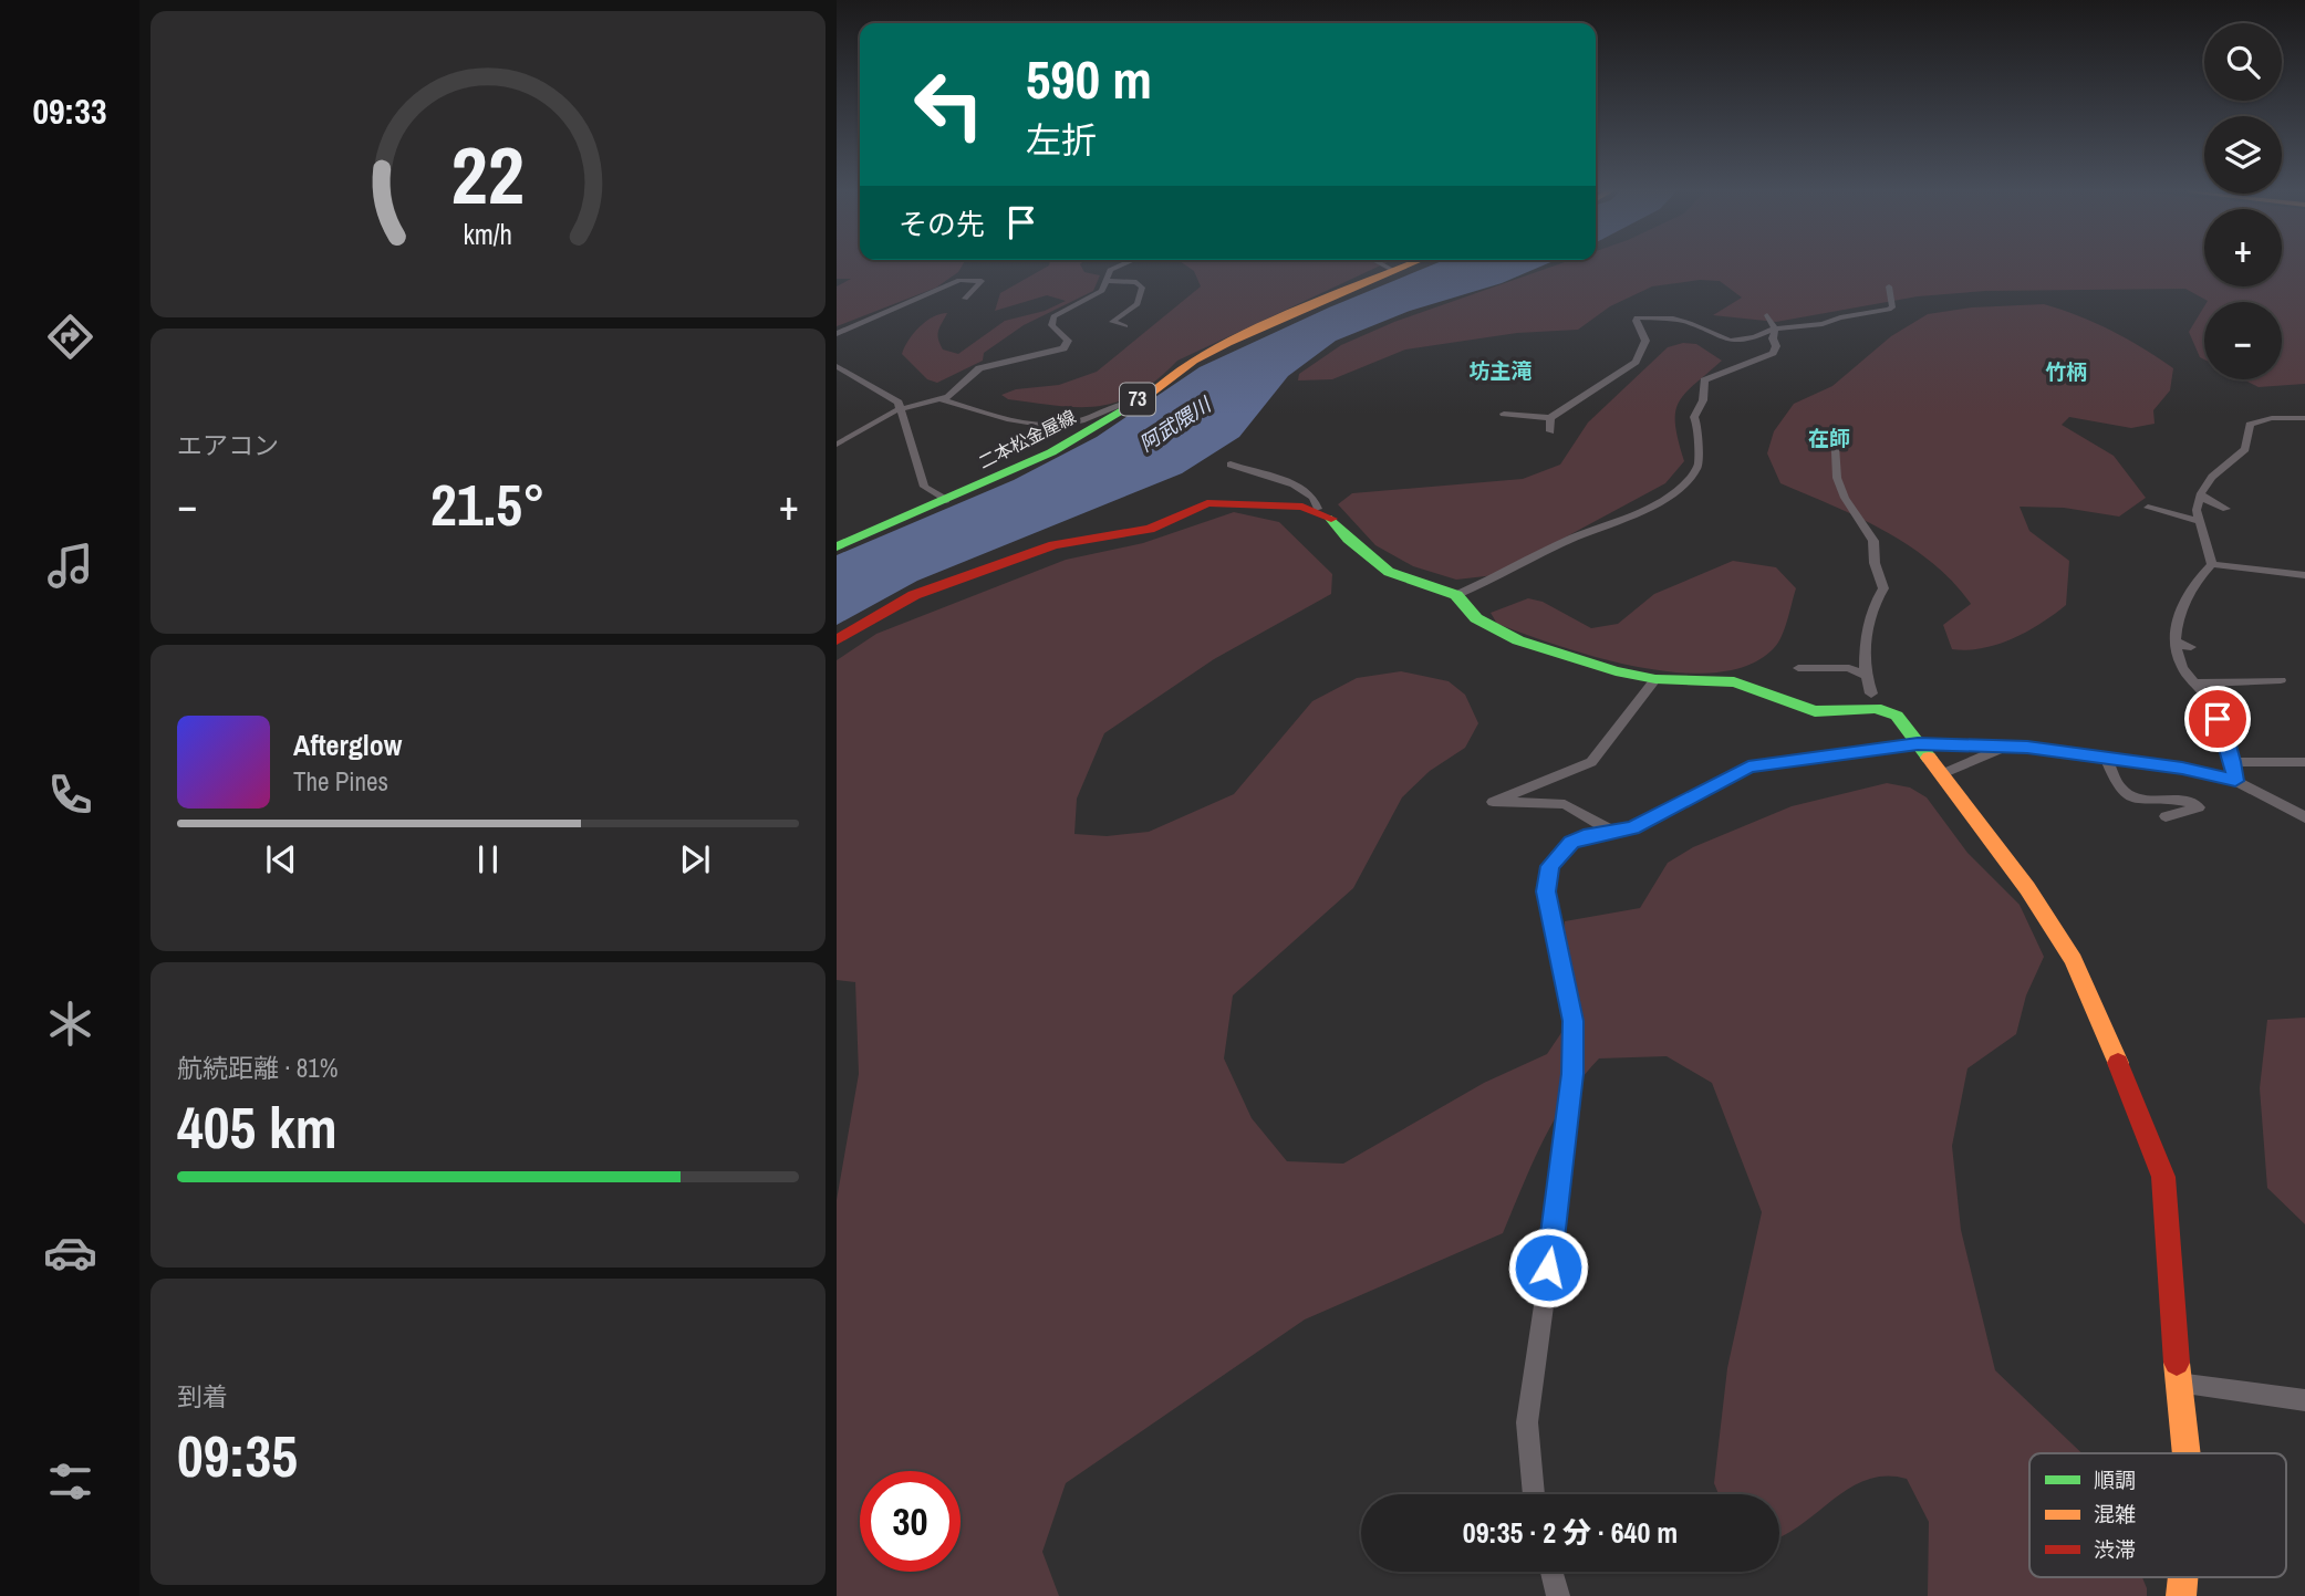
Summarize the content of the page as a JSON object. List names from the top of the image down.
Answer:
{
  "streets": {
    "street": ["73", "二本松金屋線"]
  },
  "districts": ["坊主滝", "竹柄", "在師"],
  "water": ["阿武隈川"],
  "legend": ["順調", "混雑", "渋滞"],
  "page": {
    "tabs": "09:33",
    "map_buttons": ["+", "−"],
    "turn": ["590 m", "左折"],
    "then": "その先",
    "tile": [
      "エアコン",
      ["航続距離 · 81%", "405 km"],
      ["到着", "09:35"]
    ],
    "heat": ["−", "21.5°", "+"],
    "song": ["Afterglow", "The Pines"],
    "limit": "30",
    "trip": "09:35 · 2 分 · 640 m",
    "gauge": ["22", "km/h"]
  }
}
